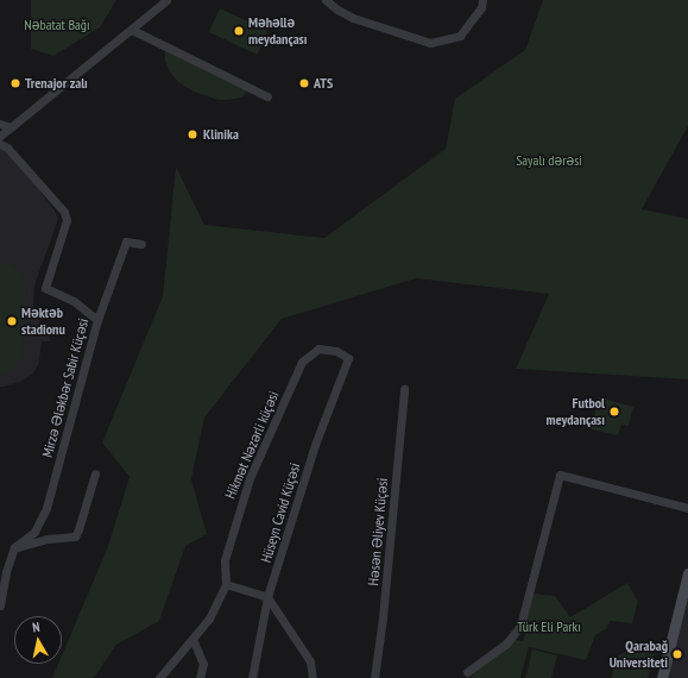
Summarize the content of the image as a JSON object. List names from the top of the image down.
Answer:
{
  "streets": {
    "street": [
      "Mirzə Ələkbər Sabir Küçəsi",
      "Hikmət Nəzərli küçəsi",
      "Hüseyn Cavid Küçəsi",
      "Həsən Əliyev Küçəsi"
    ]
  },
  "crossings": [
    ["Hikmət Nəzərli küçəsi", "Hüseyn Cavid Küçəsi"]
  ],
  "parks": ["Nəbatat Bağı", "Sayalı dərəsi", "Türk Eli Parkı"],
  "places": [
    "Məhəllə meydançası",
    "Trenajor zalı",
    "ATS",
    "Klinika",
    "Məktəb stadionu",
    "Futbol meydançası",
    "Qarabağ Universiteti"
  ],
  "north": "top"
}
